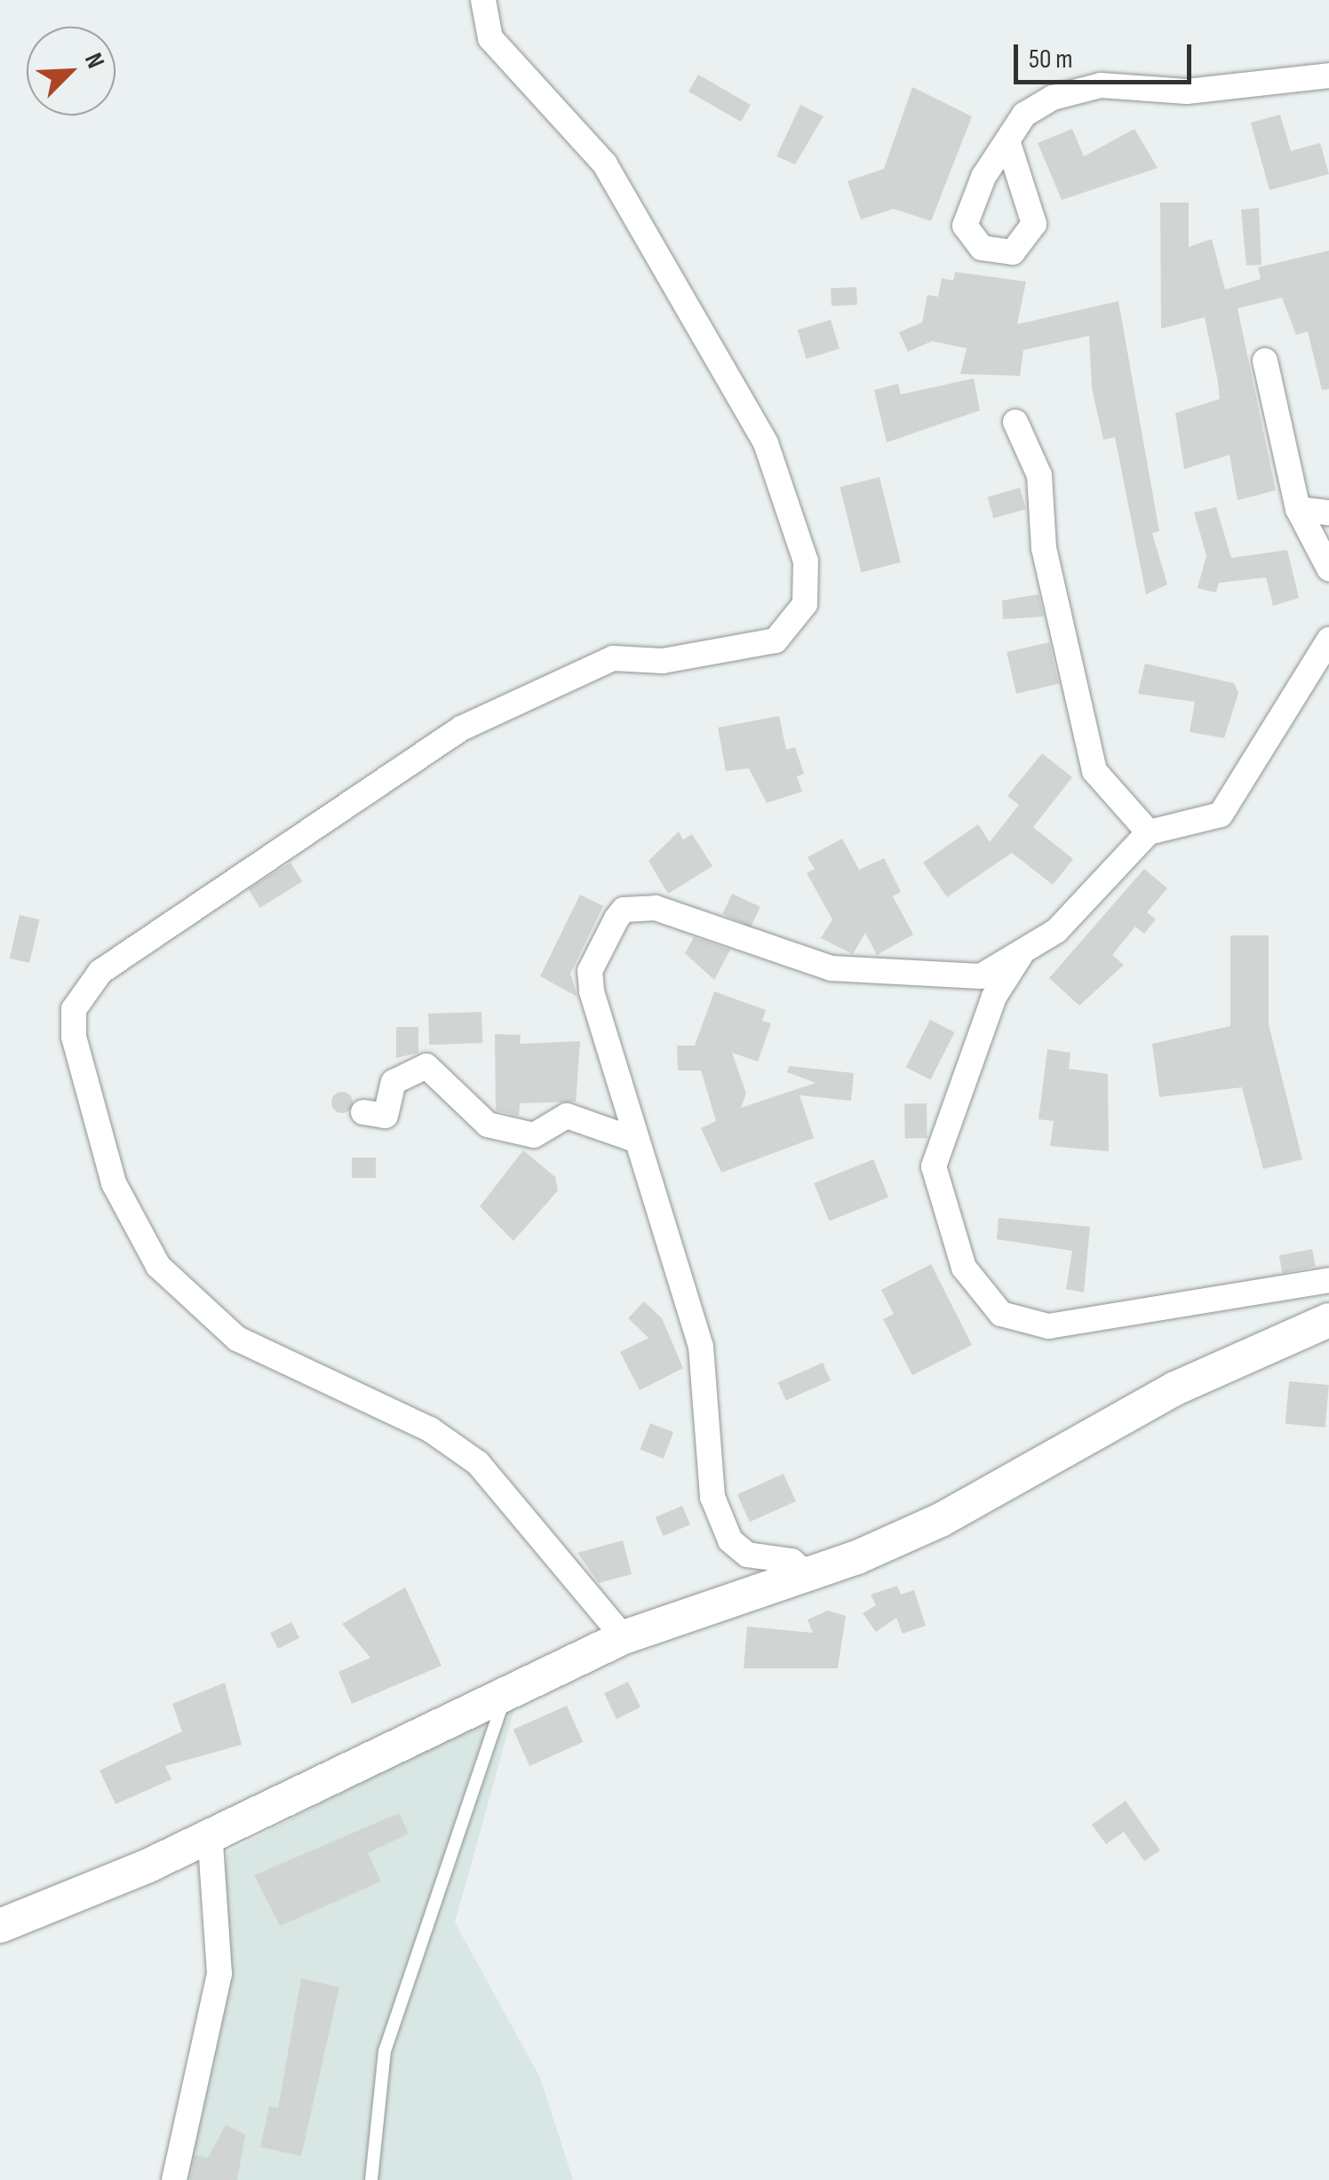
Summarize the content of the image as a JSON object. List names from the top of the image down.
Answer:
{
  "scale_bar": "50 m",
  "north": "top right"
}
